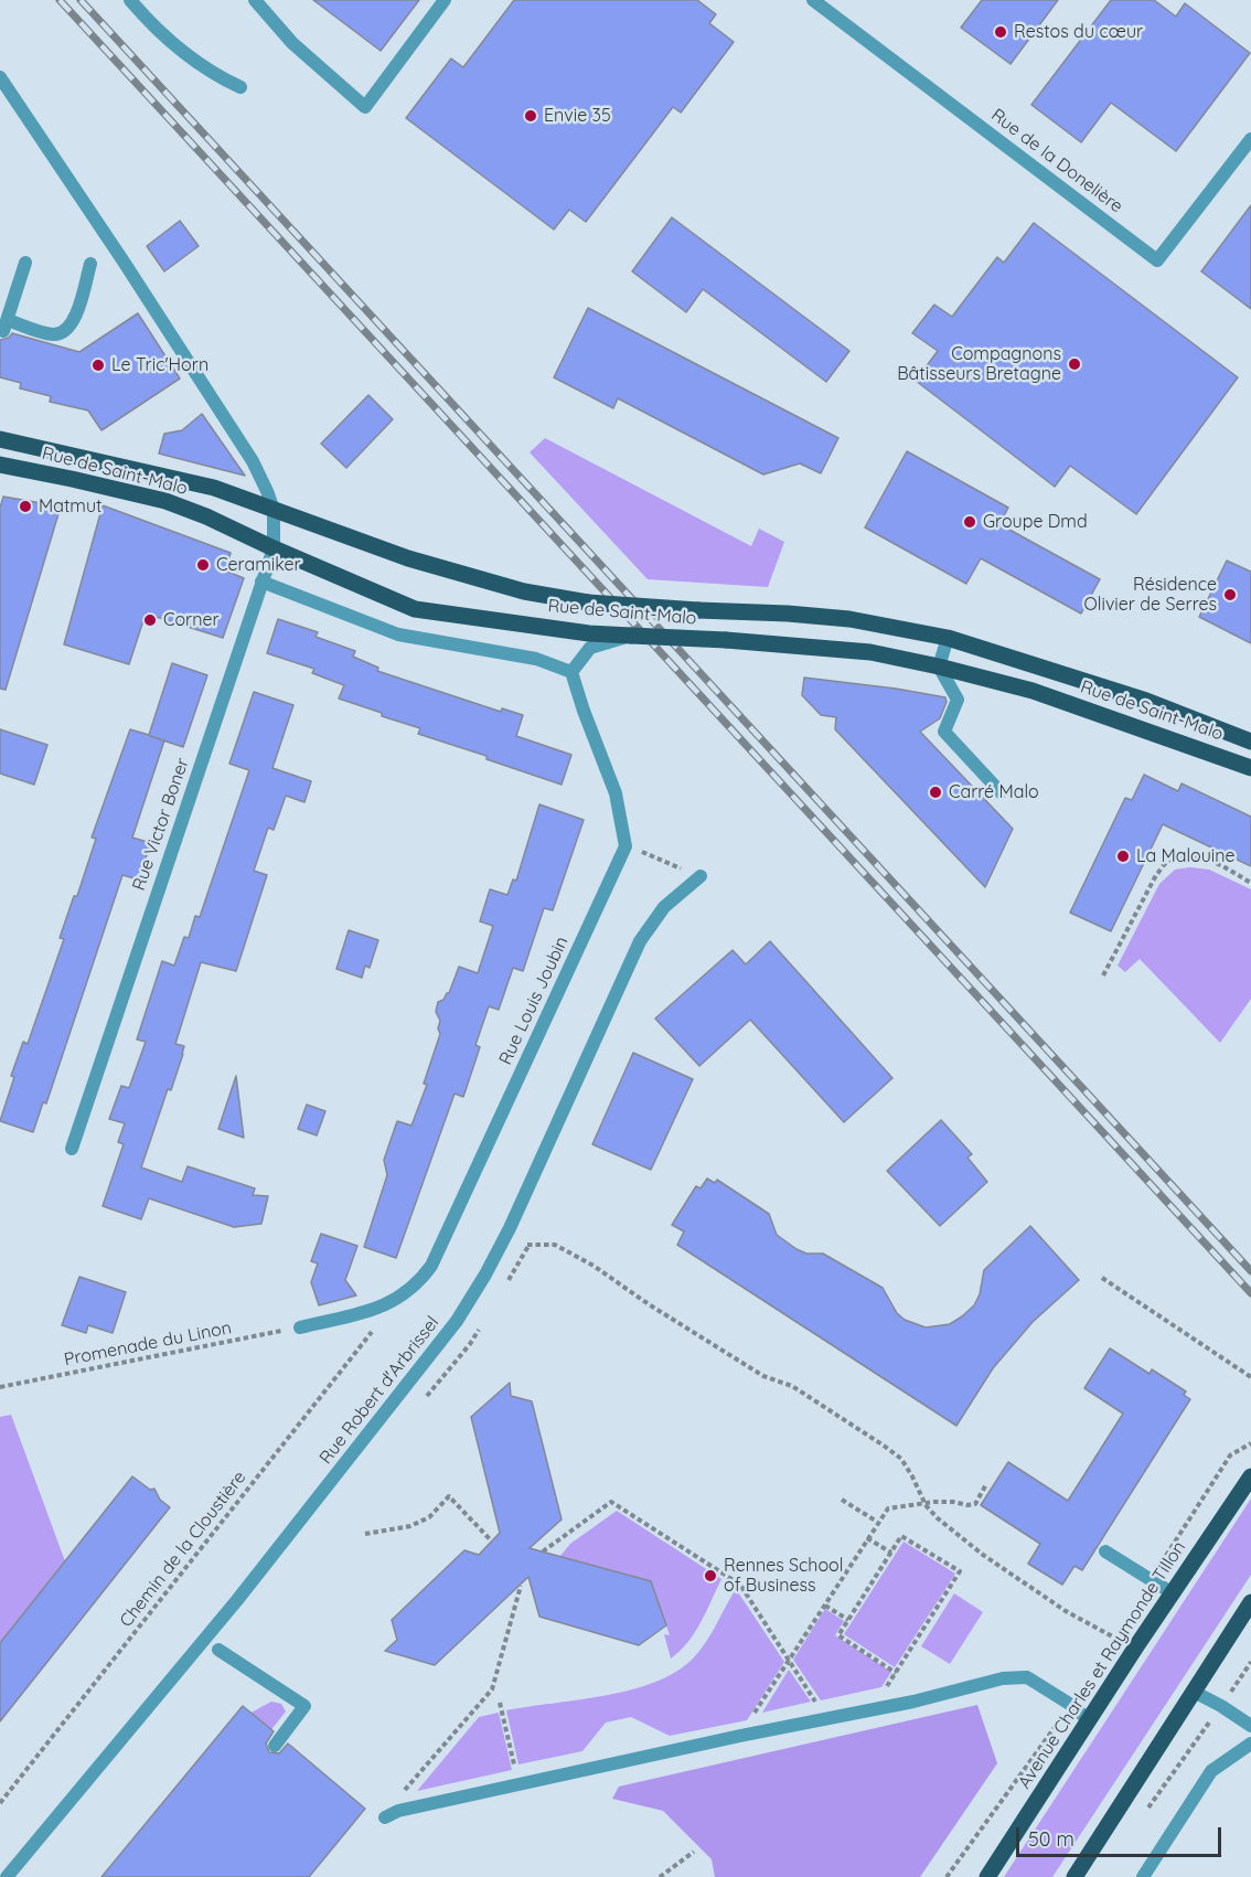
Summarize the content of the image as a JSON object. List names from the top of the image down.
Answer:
{
  "streets": {
    "main road": ["Rue de Saint-Malo", "Avenue Charles et Raymonde Tillon"],
    "street": [
      "Rue de la Donelière",
      "Rue Victor Boner",
      "Rue Louis Joubin",
      "Rue Robert d'Arbrissel"
    ],
    "path": ["Promenade du Linon", "Chemin de la Cloustière"]
  },
  "crossings": [
    ["Rue de Saint-Malo", "Rue Victor Boner"],
    ["Rue Louis Joubin", "Promenade du Linon"],
    ["Rue Louis Joubin", "Chemin de la Cloustière"]
  ],
  "places": [
    "Restos du cœur",
    "Envie 35",
    "Compagnons Bâtisseurs Bretagne",
    "Le Tric'Horn",
    "Matmut",
    "Groupe Dmd",
    "Ceramiker",
    "Résidence Olivier de Serres",
    "Corner",
    "Carré Malo",
    "La Malouine",
    "Rennes School of Business"
  ],
  "scale_bar": "50 m"
}
